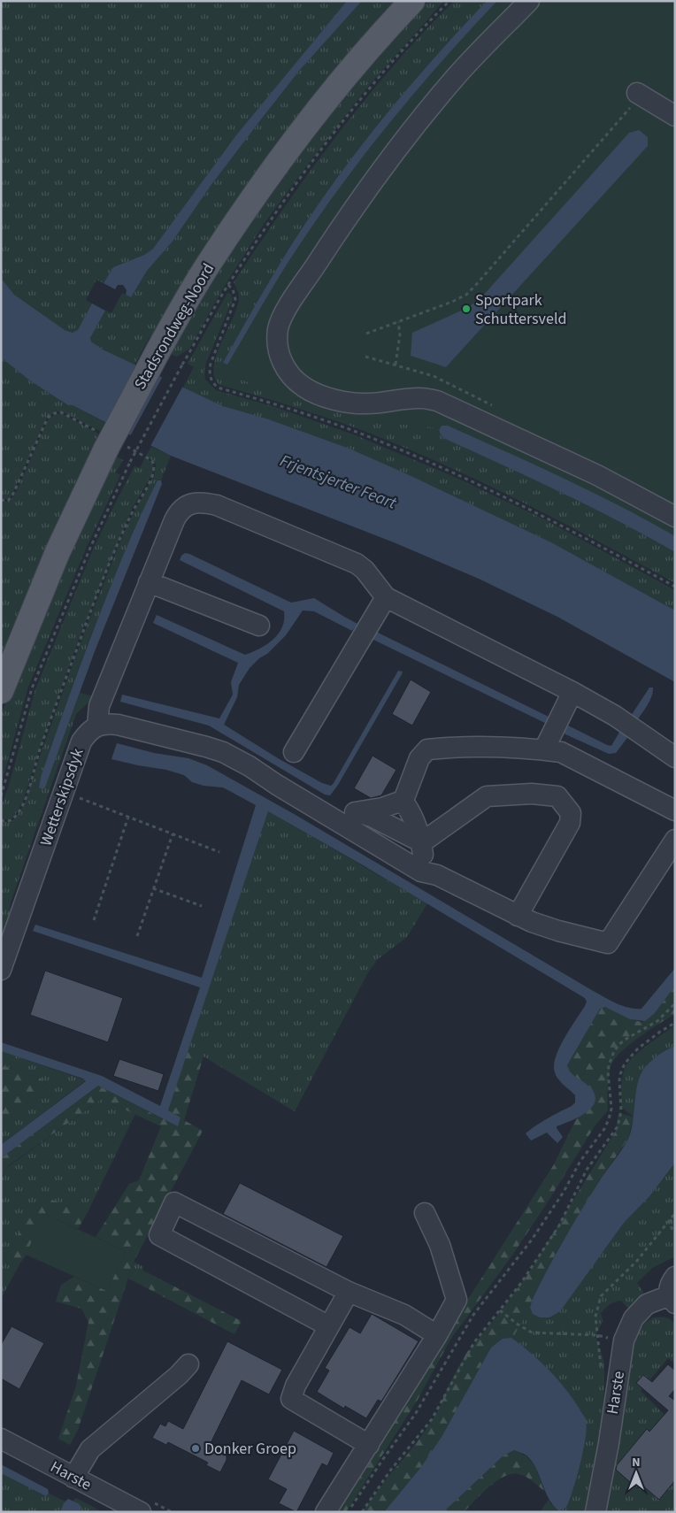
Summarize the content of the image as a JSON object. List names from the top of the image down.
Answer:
{
  "streets": {
    "main road": ["Stadsrondweg-Noord"],
    "street": ["Wetterskipsdyk", "Harste"]
  },
  "water": ["Frjentsjerter Feart"],
  "places": ["Sportpark Schuttersveld", "Donker Groep"],
  "north": "top"
}
